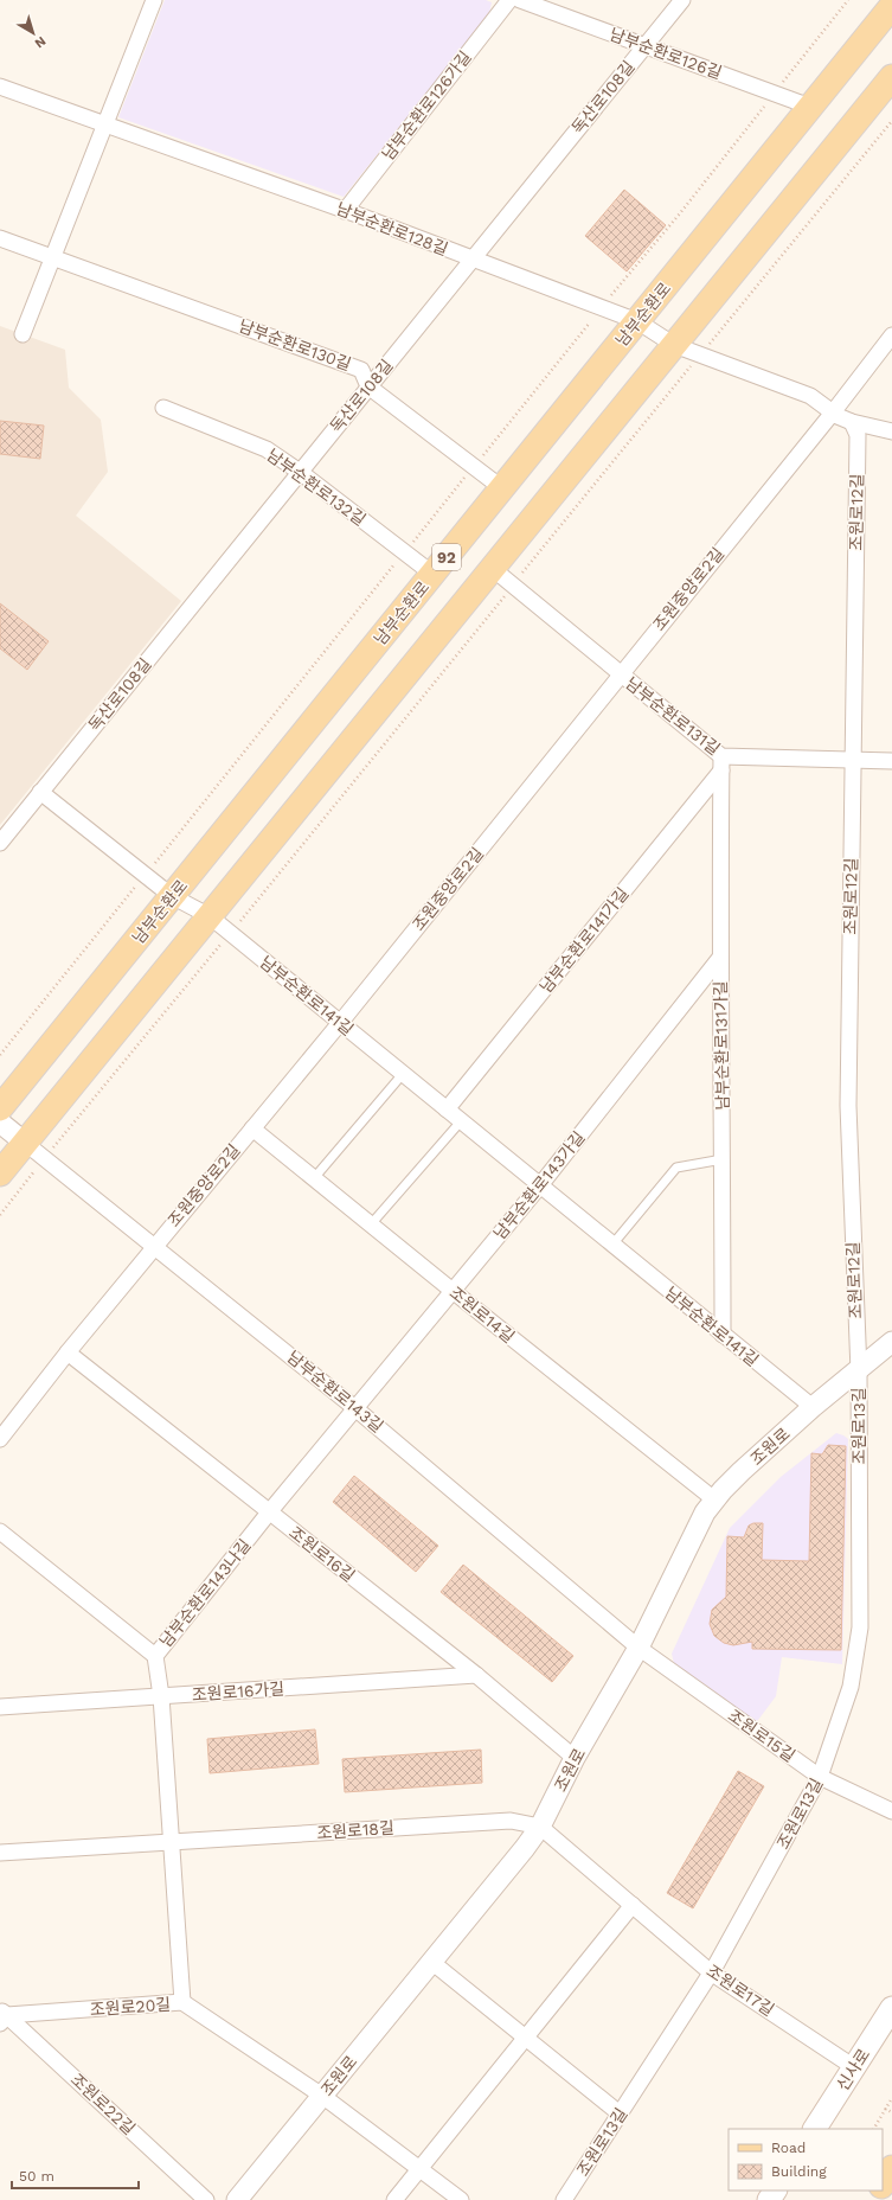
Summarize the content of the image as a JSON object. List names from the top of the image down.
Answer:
{
  "streets": {
    "main road": ["남부순환로", "92", "신사로"],
    "street": [
      "남부순환로126길",
      "독산로108길",
      "남부순환로126가길",
      "남부순환로128길",
      "남부순환로130길",
      "남부순환로132길",
      "조원로12길",
      "조원중앙로2길",
      "남부순환로131길",
      "남부순환로141가길",
      "남부순환로141길",
      "남부순환로131가길",
      "남부순환로143가길",
      "조원로14길",
      "남부순환로143길",
      "조원로13길",
      "조원로",
      "조원로16길",
      "남부순환로143나길",
      "조원로16가길",
      "조원로15길",
      "조원로18길",
      "조원로17길",
      "조원로20길",
      "조원로22길"
    ]
  },
  "crossings": [
    ["남부순환로126길", "독산로108길"],
    ["남부순환로126길", "남부순환로"],
    ["독산로108길", "남부순환로128길"],
    ["독산로108길", "남부순환로130길"],
    ["독산로108길", "남부순환로132길"],
    ["독산로108길", "남부순환로141길"],
    ["남부순환로126가길", "남부순환로128길"],
    ["남부순환로128길", "남부순환로"],
    ["남부순환로128길", "조원로12길"],
    ["남부순환로128길", "92"],
    ["남부순환로128길", "조원중앙로2길"],
    ["남부순환로", "남부순환로130길"],
    ["남부순환로", "남부순환로132길"],
    ["남부순환로", "남부순환로141길"],
    ["조원로12길", "남부순환로131길"],
    ["조원로12길", "조원로13길"],
    ["조원로12길", "조원로"],
    ["92", "남부순환로131길"],
    ["92", "남부순환로141길"],
    ["92", "남부순환로143길"],
    ["조원중앙로2길", "남부순환로131길"],
    ["조원중앙로2길", "남부순환로141길"],
    ["조원중앙로2길", "조원로14길"],
    ["조원중앙로2길", "남부순환로143길"],
    ["조원중앙로2길", "조원로16길"],
    ["남부순환로131길", "남부순환로141가길"],
    ["남부순환로131길", "남부순환로131가길"],
    ["남부순환로141가길", "남부순환로141길"],
    ["남부순환로141가길", "남부순환로131가길"],
    ["남부순환로141길", "남부순환로131가길"],
    ["남부순환로141길", "남부순환로143가길"],
    ["남부순환로141길", "조원로"],
    ["남부순환로131가길", "남부순환로143가길"],
    ["남부순환로143가길", "조원로14길"],
    ["남부순환로143가길", "남부순환로143길"],
    ["남부순환로143가길", "남부순환로143나길"],
    ["조원로14길", "조원로"],
    ["남부순환로143길", "조원로"],
    ["남부순환로143길", "남부순환로143나길"],
    ["남부순환로143길", "조원로15길"],
    ["조원로13길", "조원로"],
    ["조원로13길", "조원로15길"],
    ["조원로13길", "조원로17길"],
    ["조원로", "조원로16길"],
    ["조원로", "조원로15길"],
    ["조원로", "조원로18길"],
    ["조원로", "조원로17길"],
    ["조원로", "조원로20길"],
    ["조원로16길", "남부순환로143나길"],
    ["조원로16길", "조원로16가길"],
    ["남부순환로143나길", "조원로16가길"],
    ["남부순환로143나길", "조원로18길"],
    ["조원로18길", "조원로17길"],
    ["조원로17길", "신사로"],
    ["조원로20길", "조원로22길"]
  ],
  "legend": ["Road", "Building"],
  "scale_bar": "50 m",
  "north": "bottom right"
}
